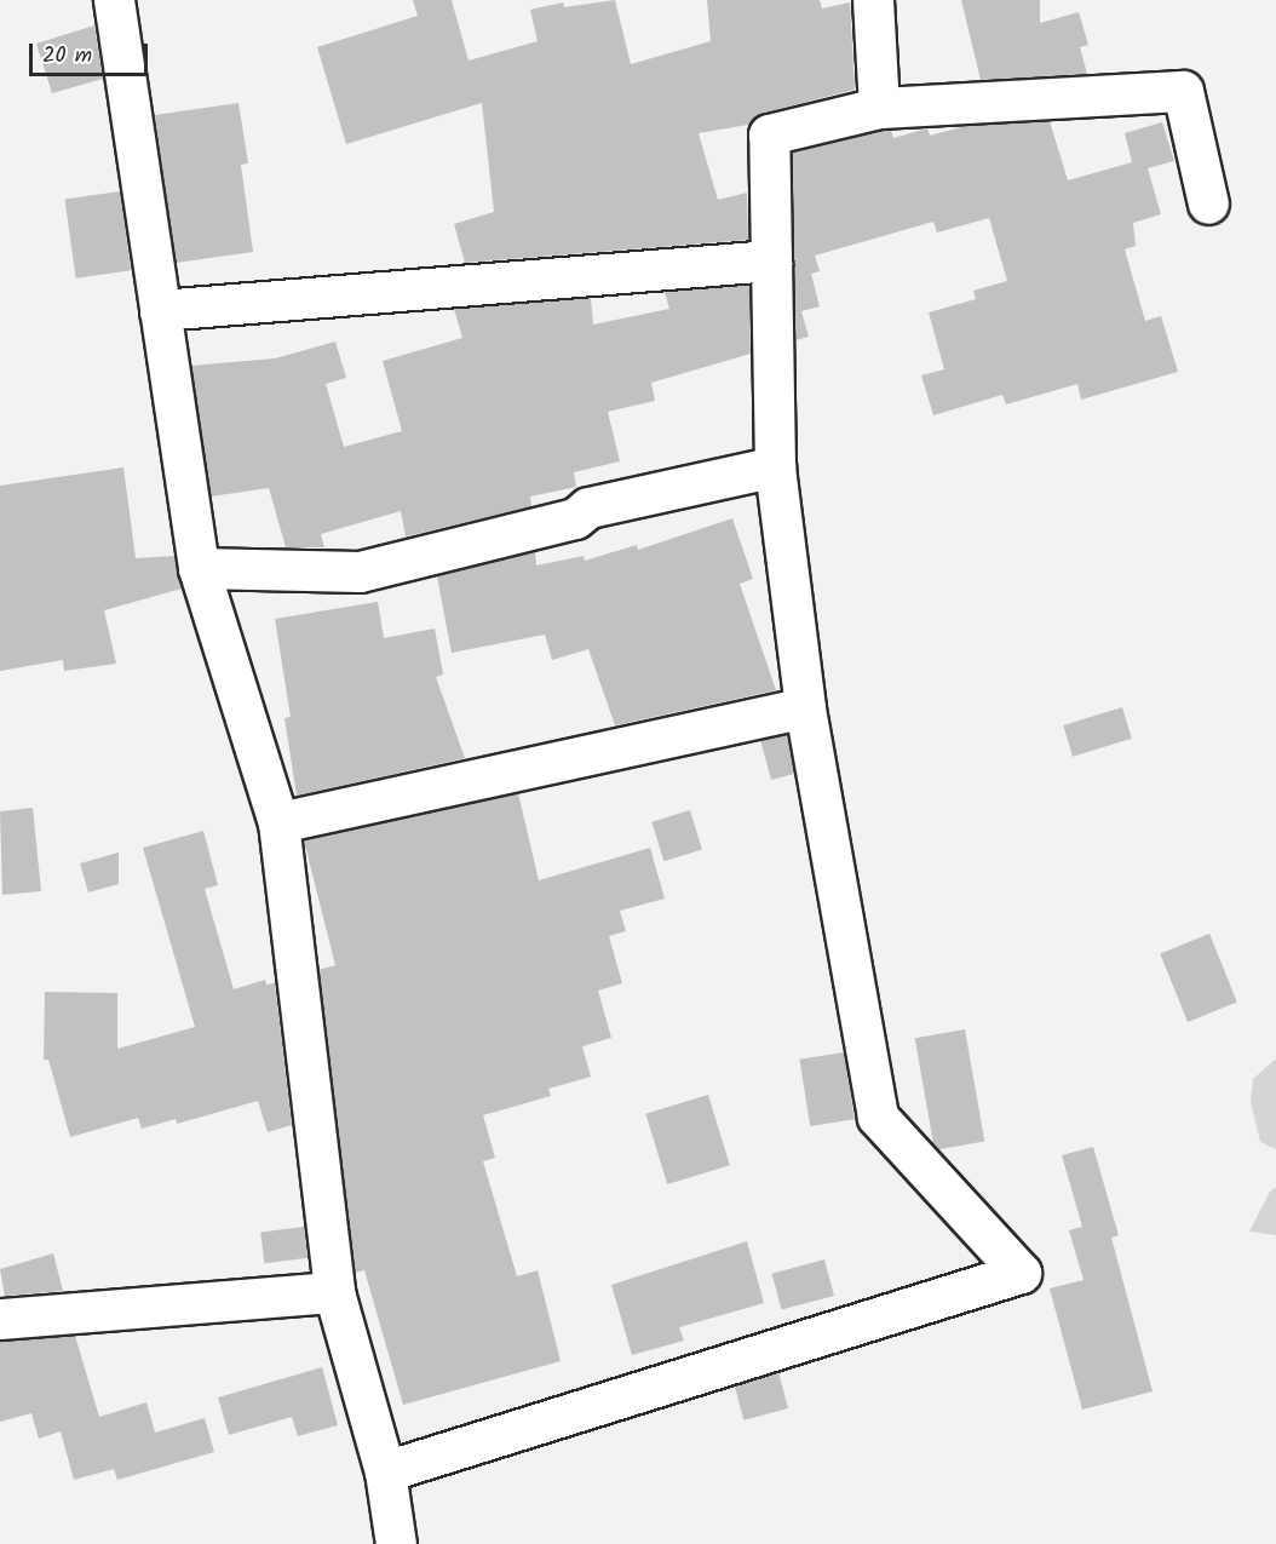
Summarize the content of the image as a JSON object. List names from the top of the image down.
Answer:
{
  "scale_bar": "20 m"
}
